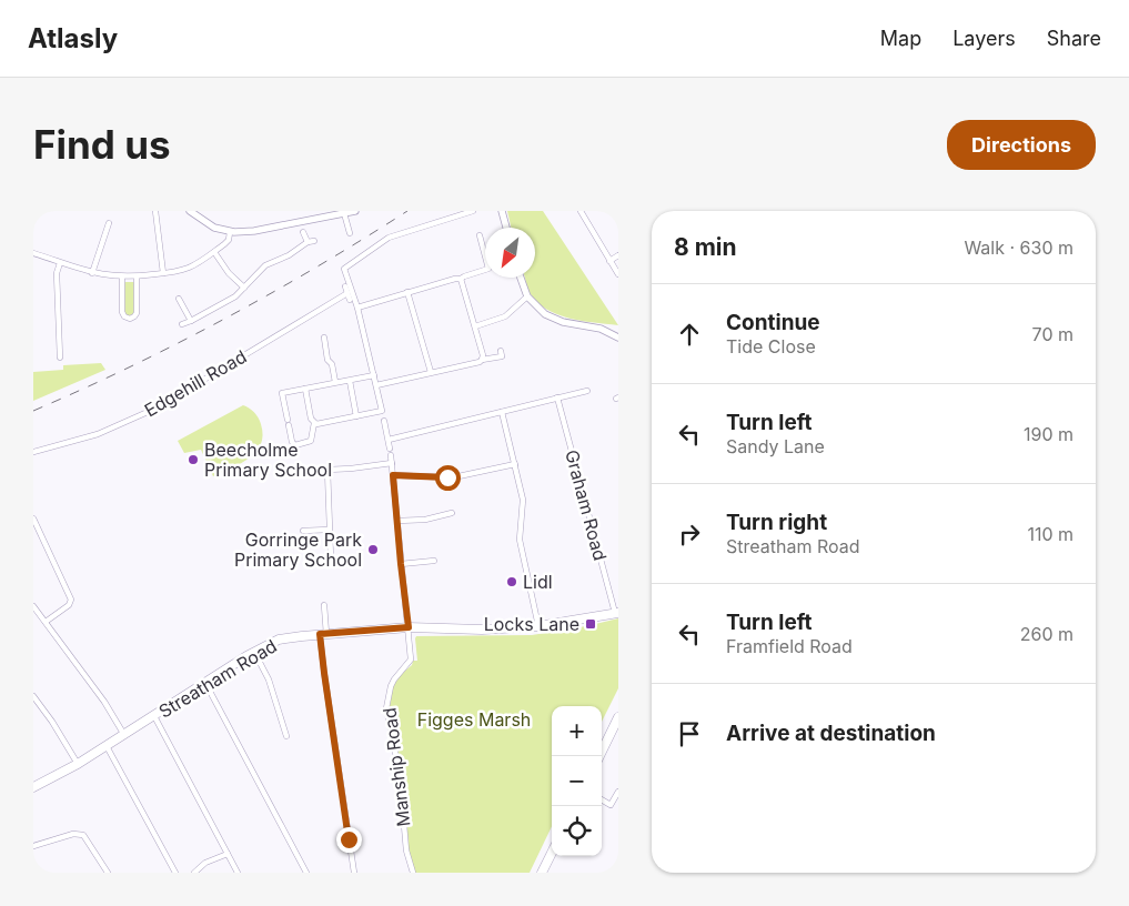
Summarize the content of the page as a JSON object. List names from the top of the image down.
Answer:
{
  "streets": {
    "main road": ["Streatham Road"],
    "street": ["Edgehill Road", "Graham Road", "Manship Road"]
  },
  "crossings": [
    ["Graham Road", "Streatham Road"],
    ["Streatham Road", "Manship Road"]
  ],
  "parks": ["Figges Marsh"],
  "places": {
    "other": ["Beecholme Primary School", "Gorringe Park Primary School", "Lidl"],
    "transit": ["Locks Lane"]
  },
  "north": "bottom left",
  "page": {
    "header": "Atlasly",
    "nav": ["Map", "Layers", "Share"],
    "buttons": "Directions",
    "title": "Find us",
    "heading": ["8 min", "Walk · 630 m"],
    "list": [
      ["Continue", "Tide Close", "70 m"],
      ["Turn left", "Sandy Lane", "190 m"],
      ["Turn right", "Streatham Road", "110 m"],
      ["Turn left", "Framfield Road", "260 m"],
      "Arrive at destination"
    ],
    "map_buttons": ["+", "−"]
  }
}
